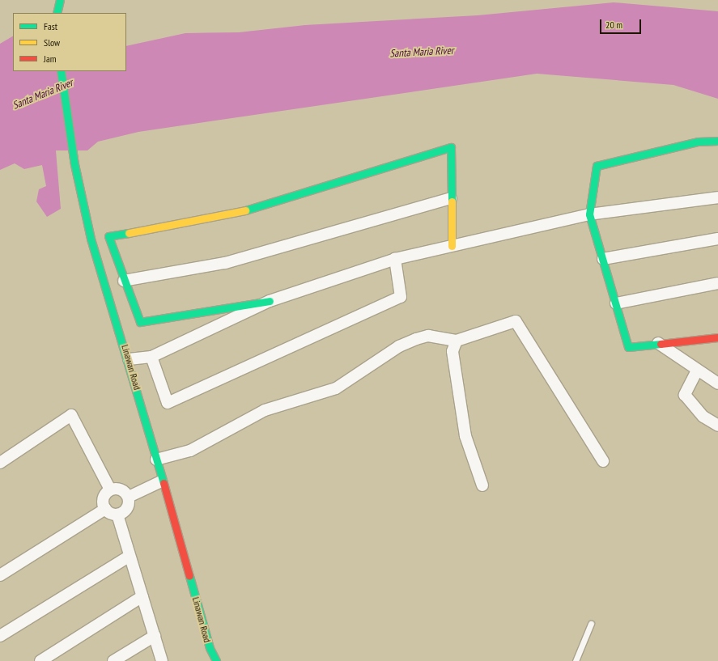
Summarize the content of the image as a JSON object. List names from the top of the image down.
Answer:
{
  "streets": {
    "street": ["Linawan Road"]
  },
  "water": ["Santa Maria River"],
  "legend": ["Fast", "Slow", "Jam"],
  "scale_bar": "20 m"
}
